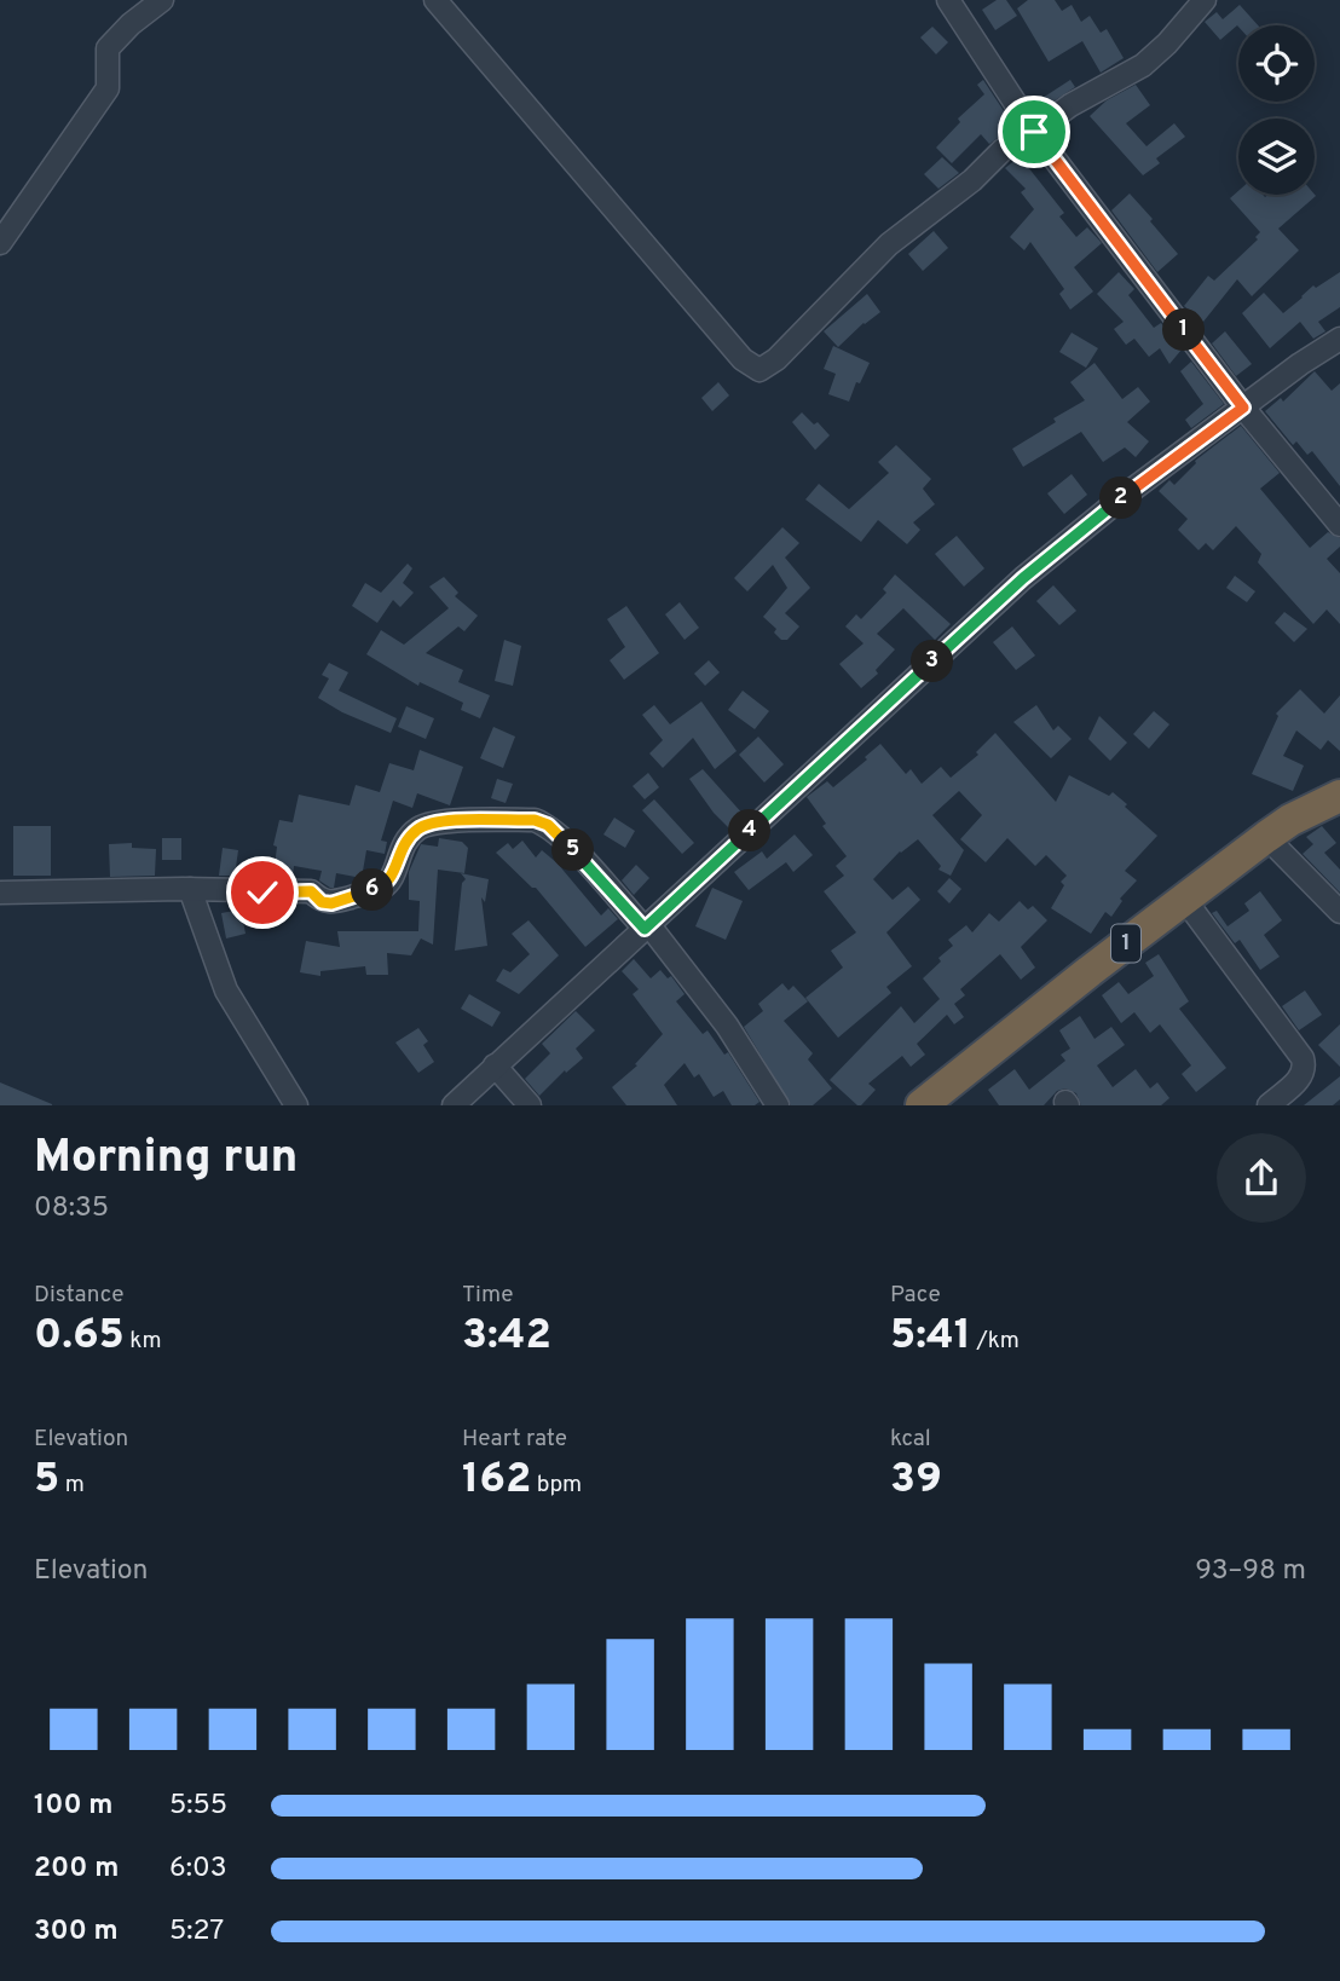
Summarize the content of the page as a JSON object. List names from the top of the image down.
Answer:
{
  "streets": {
    "highway": ["1"]
  },
  "page": {
    "pins": [
      "1",
      "2",
      "3",
      "4",
      "5",
      "6"
    ],
    "heading": ["Morning run", "08:35"],
    "stats": [
      ["Distance", "0.65 km"],
      ["Time", "3:42"],
      ["Pace", "5:41 /km"],
      ["Elevation", "5 m"],
      ["Heart rate", "162 bpm"],
      ["kcal", "39"]
    ],
    "chart": ["Elevation", "93–98 m"],
    "list": [
      {
        "name": "100 m",
        "note": "5:55"
      },
      {
        "name": "200 m",
        "note": "6:03"
      },
      {
        "name": "300 m",
        "note": "5:27"
      }
    ]
  }
}
